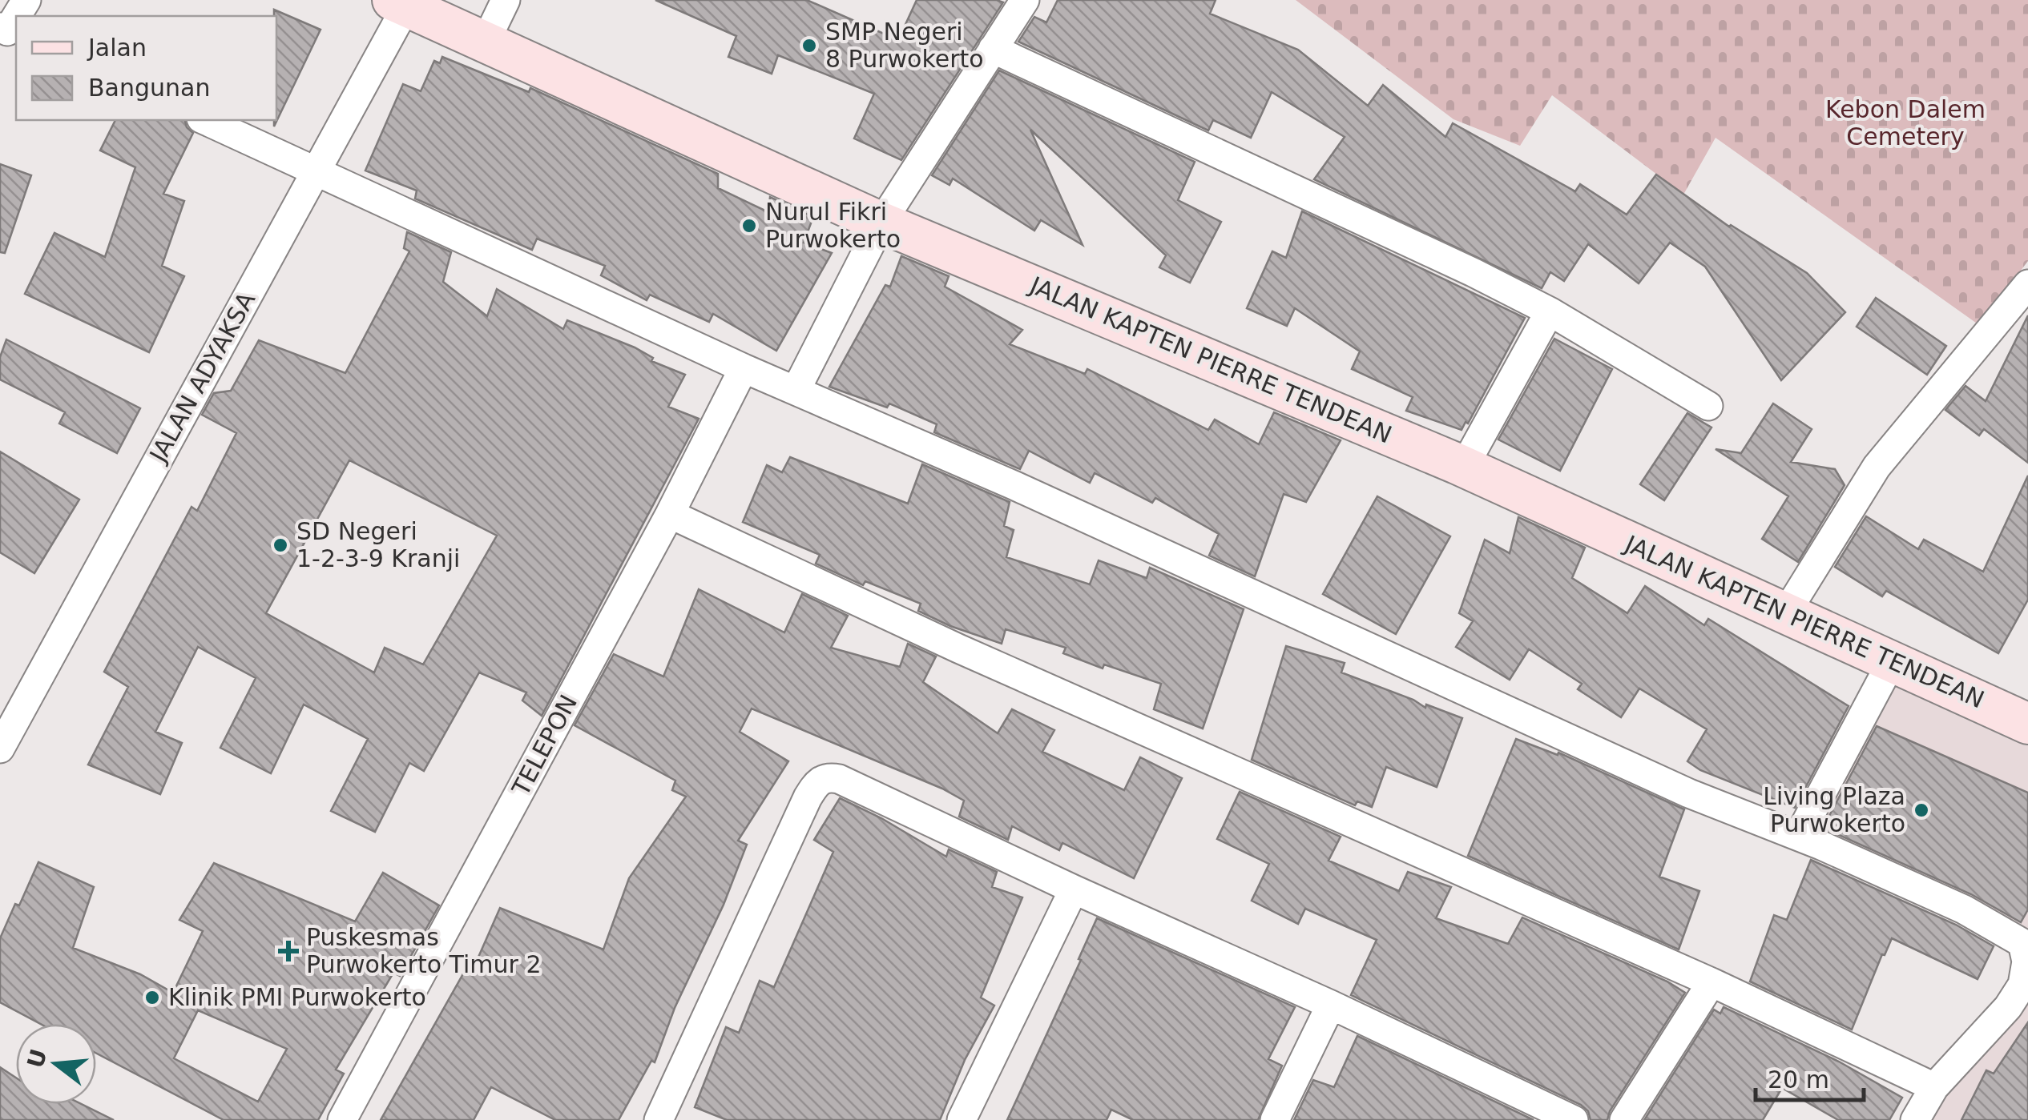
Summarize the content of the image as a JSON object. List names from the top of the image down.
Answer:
{
  "streets": {
    "main road": ["JALAN KAPTEN PIERRE TENDEAN"],
    "street": ["JALAN ADYAKSA", "TELEPON"]
  },
  "crossings": [
    ["JALAN KAPTEN PIERRE TENDEAN", "JALAN ADYAKSA"]
  ],
  "parks": ["Kebon Dalem Cemetery"],
  "places": {
    "other": [
      "SMP Negeri 8 Purwokerto",
      "Nurul Fikri Purwokerto",
      "SD Negeri 1-2-3-9 Kranji",
      "Living Plaza Purwokerto",
      "Klinik PMI Purwokerto"
    ],
    "health": ["Puskesmas Purwokerto Timur 2"]
  },
  "legend": ["Jalan", "Bangunan"],
  "scale_bar": "20 m",
  "north": "left"
}
